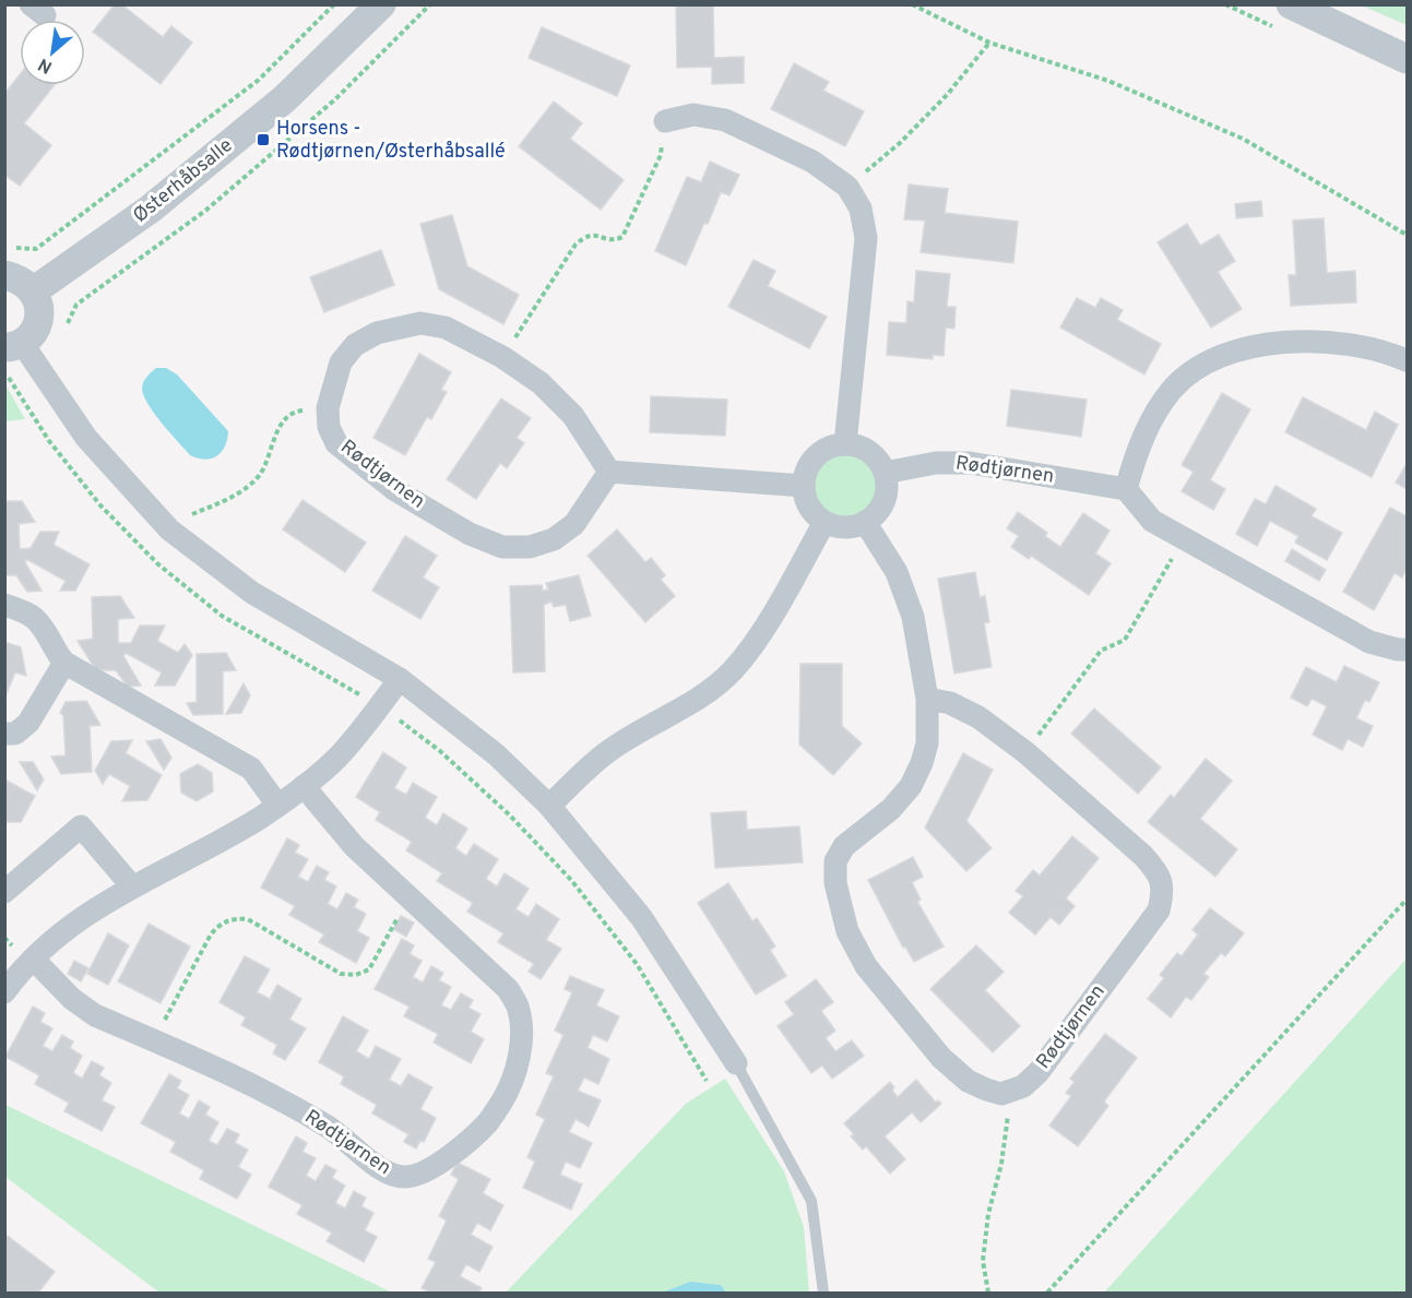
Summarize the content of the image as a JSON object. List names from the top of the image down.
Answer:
{
  "streets": {
    "street": ["Østerhåbsalle", "Rødtjørnen"]
  },
  "places": {
    "transit": ["Horsens - Rødtjørnen/Østerhåbsallé"]
  },
  "north": "bottom left"
}
